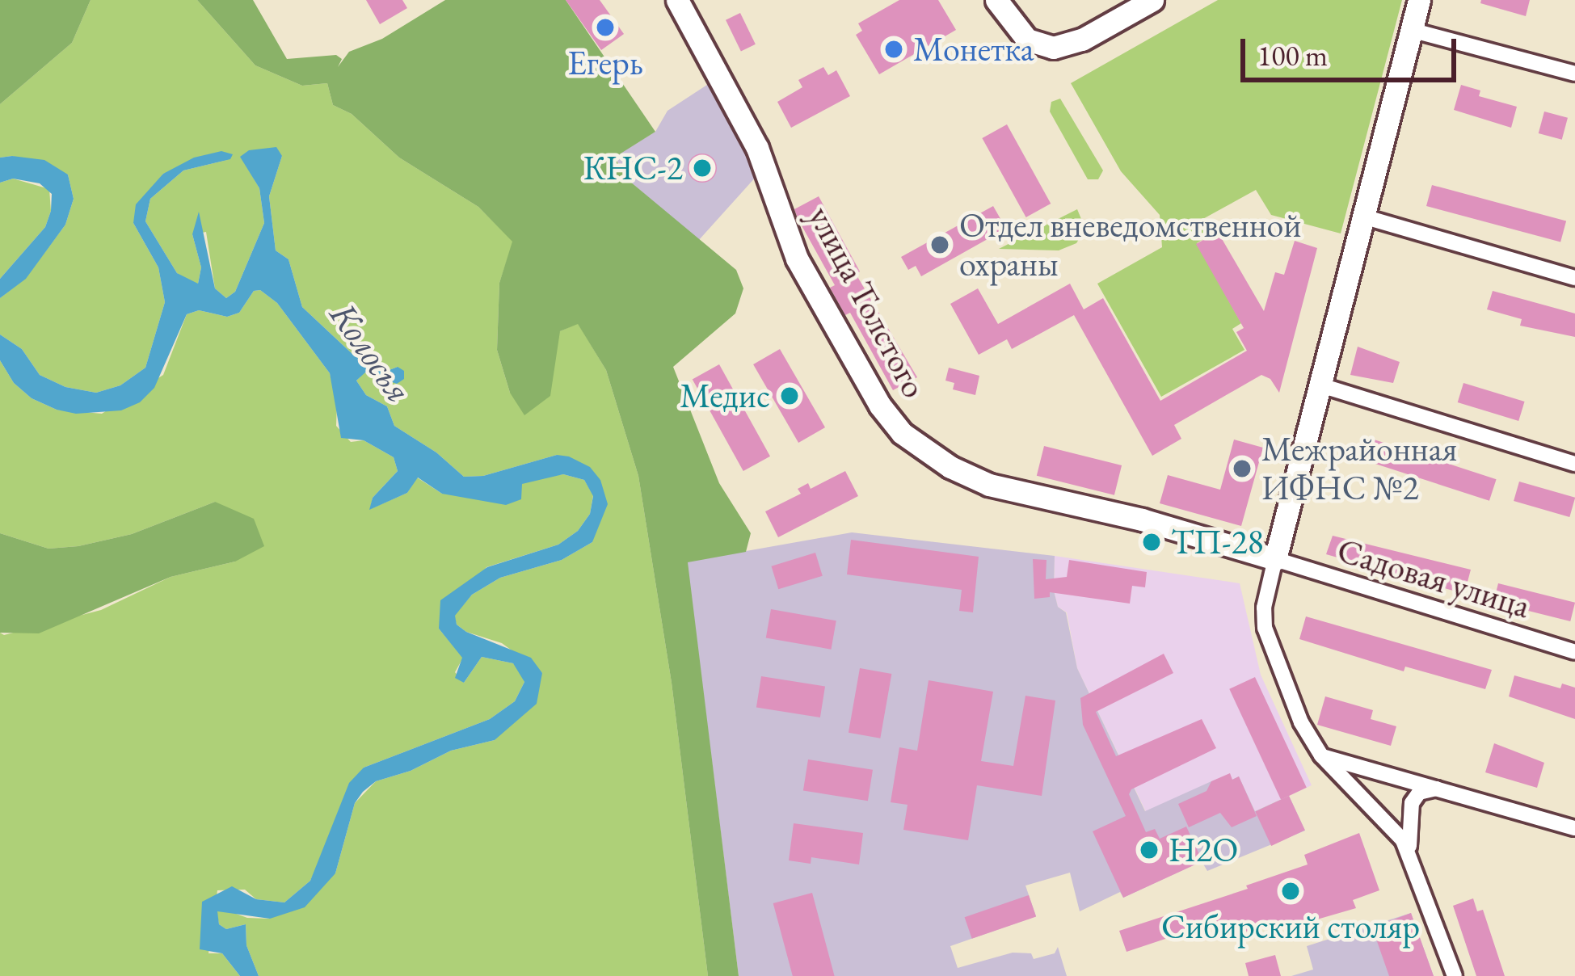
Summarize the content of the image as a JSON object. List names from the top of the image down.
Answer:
{
  "streets": {
    "street": ["улица Толстого", "Садовая улица"]
  },
  "crossings": [
    ["улица Толстого", "Садовая улица"]
  ],
  "water": ["Колосья"],
  "places": [
    "Егерь",
    "Монетка",
    "КНС-2",
    "Отдел вневедомственной охраны",
    "Медис",
    "Межрайонная ИФНС №2",
    "ТП-28",
    "Н2О",
    "Сибирский столяр"
  ],
  "scale_bar": "100 m"
}
